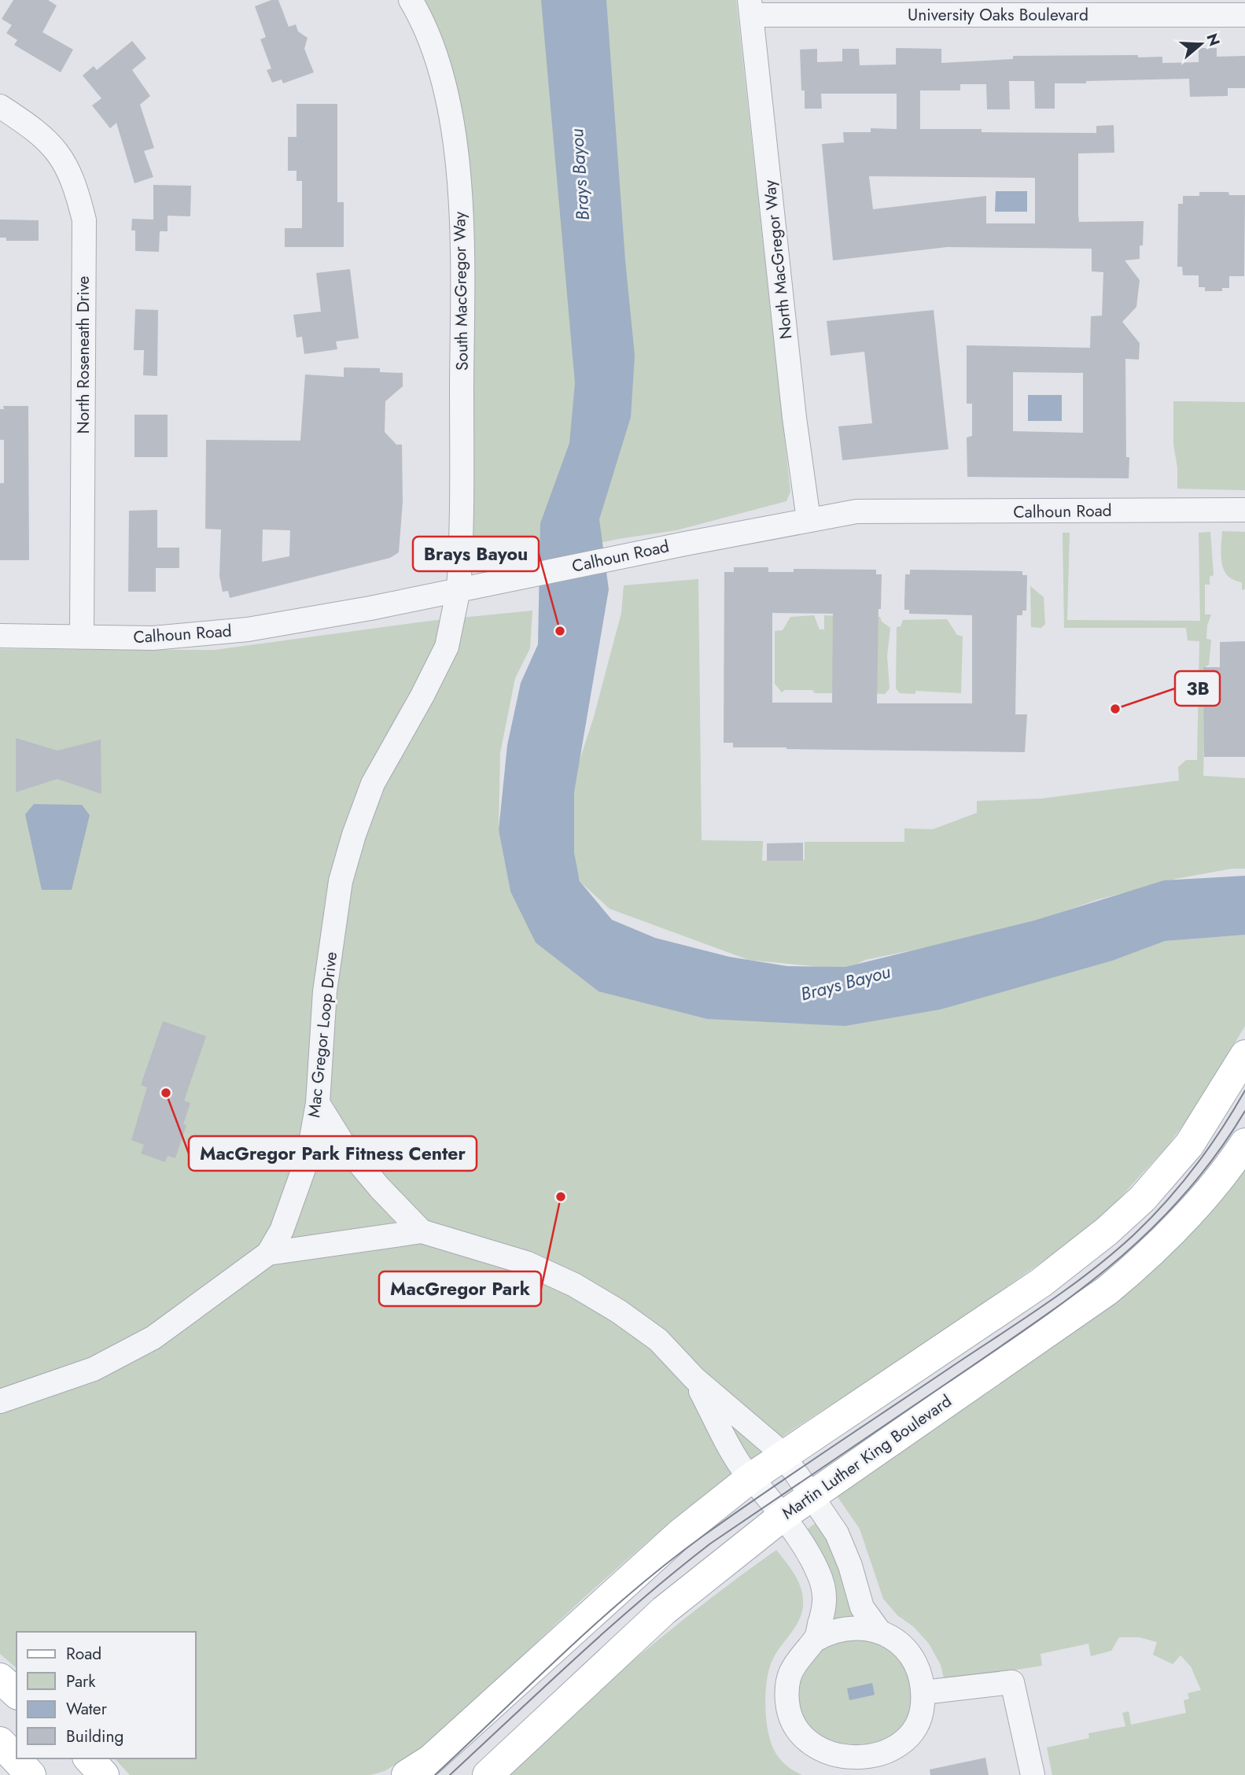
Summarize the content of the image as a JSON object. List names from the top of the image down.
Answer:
{
  "streets": {
    "main road": ["Martin Luther King Boulevard"],
    "street": [
      "University Oaks Boulevard",
      "North MacGregor Way",
      "South MacGregor Way",
      "North Roseneath Drive",
      "Calhoun Road",
      "Mac Gregor Loop Drive"
    ]
  },
  "crossings": [
    ["University Oaks Boulevard", "North MacGregor Way"],
    ["North MacGregor Way", "Calhoun Road"],
    ["South MacGregor Way", "Calhoun Road"],
    ["South MacGregor Way", "Mac Gregor Loop Drive"],
    ["North Roseneath Drive", "Calhoun Road"],
    ["Calhoun Road", "Mac Gregor Loop Drive"]
  ],
  "water": ["Brays Bayou"],
  "places": [
    "Brays Bayou",
    "3B",
    "MacGregor Park Fitness Center",
    "MacGregor Park"
  ],
  "legend": [
    "Road",
    "Park",
    "Water",
    "Building"
  ],
  "north": "right"
}
